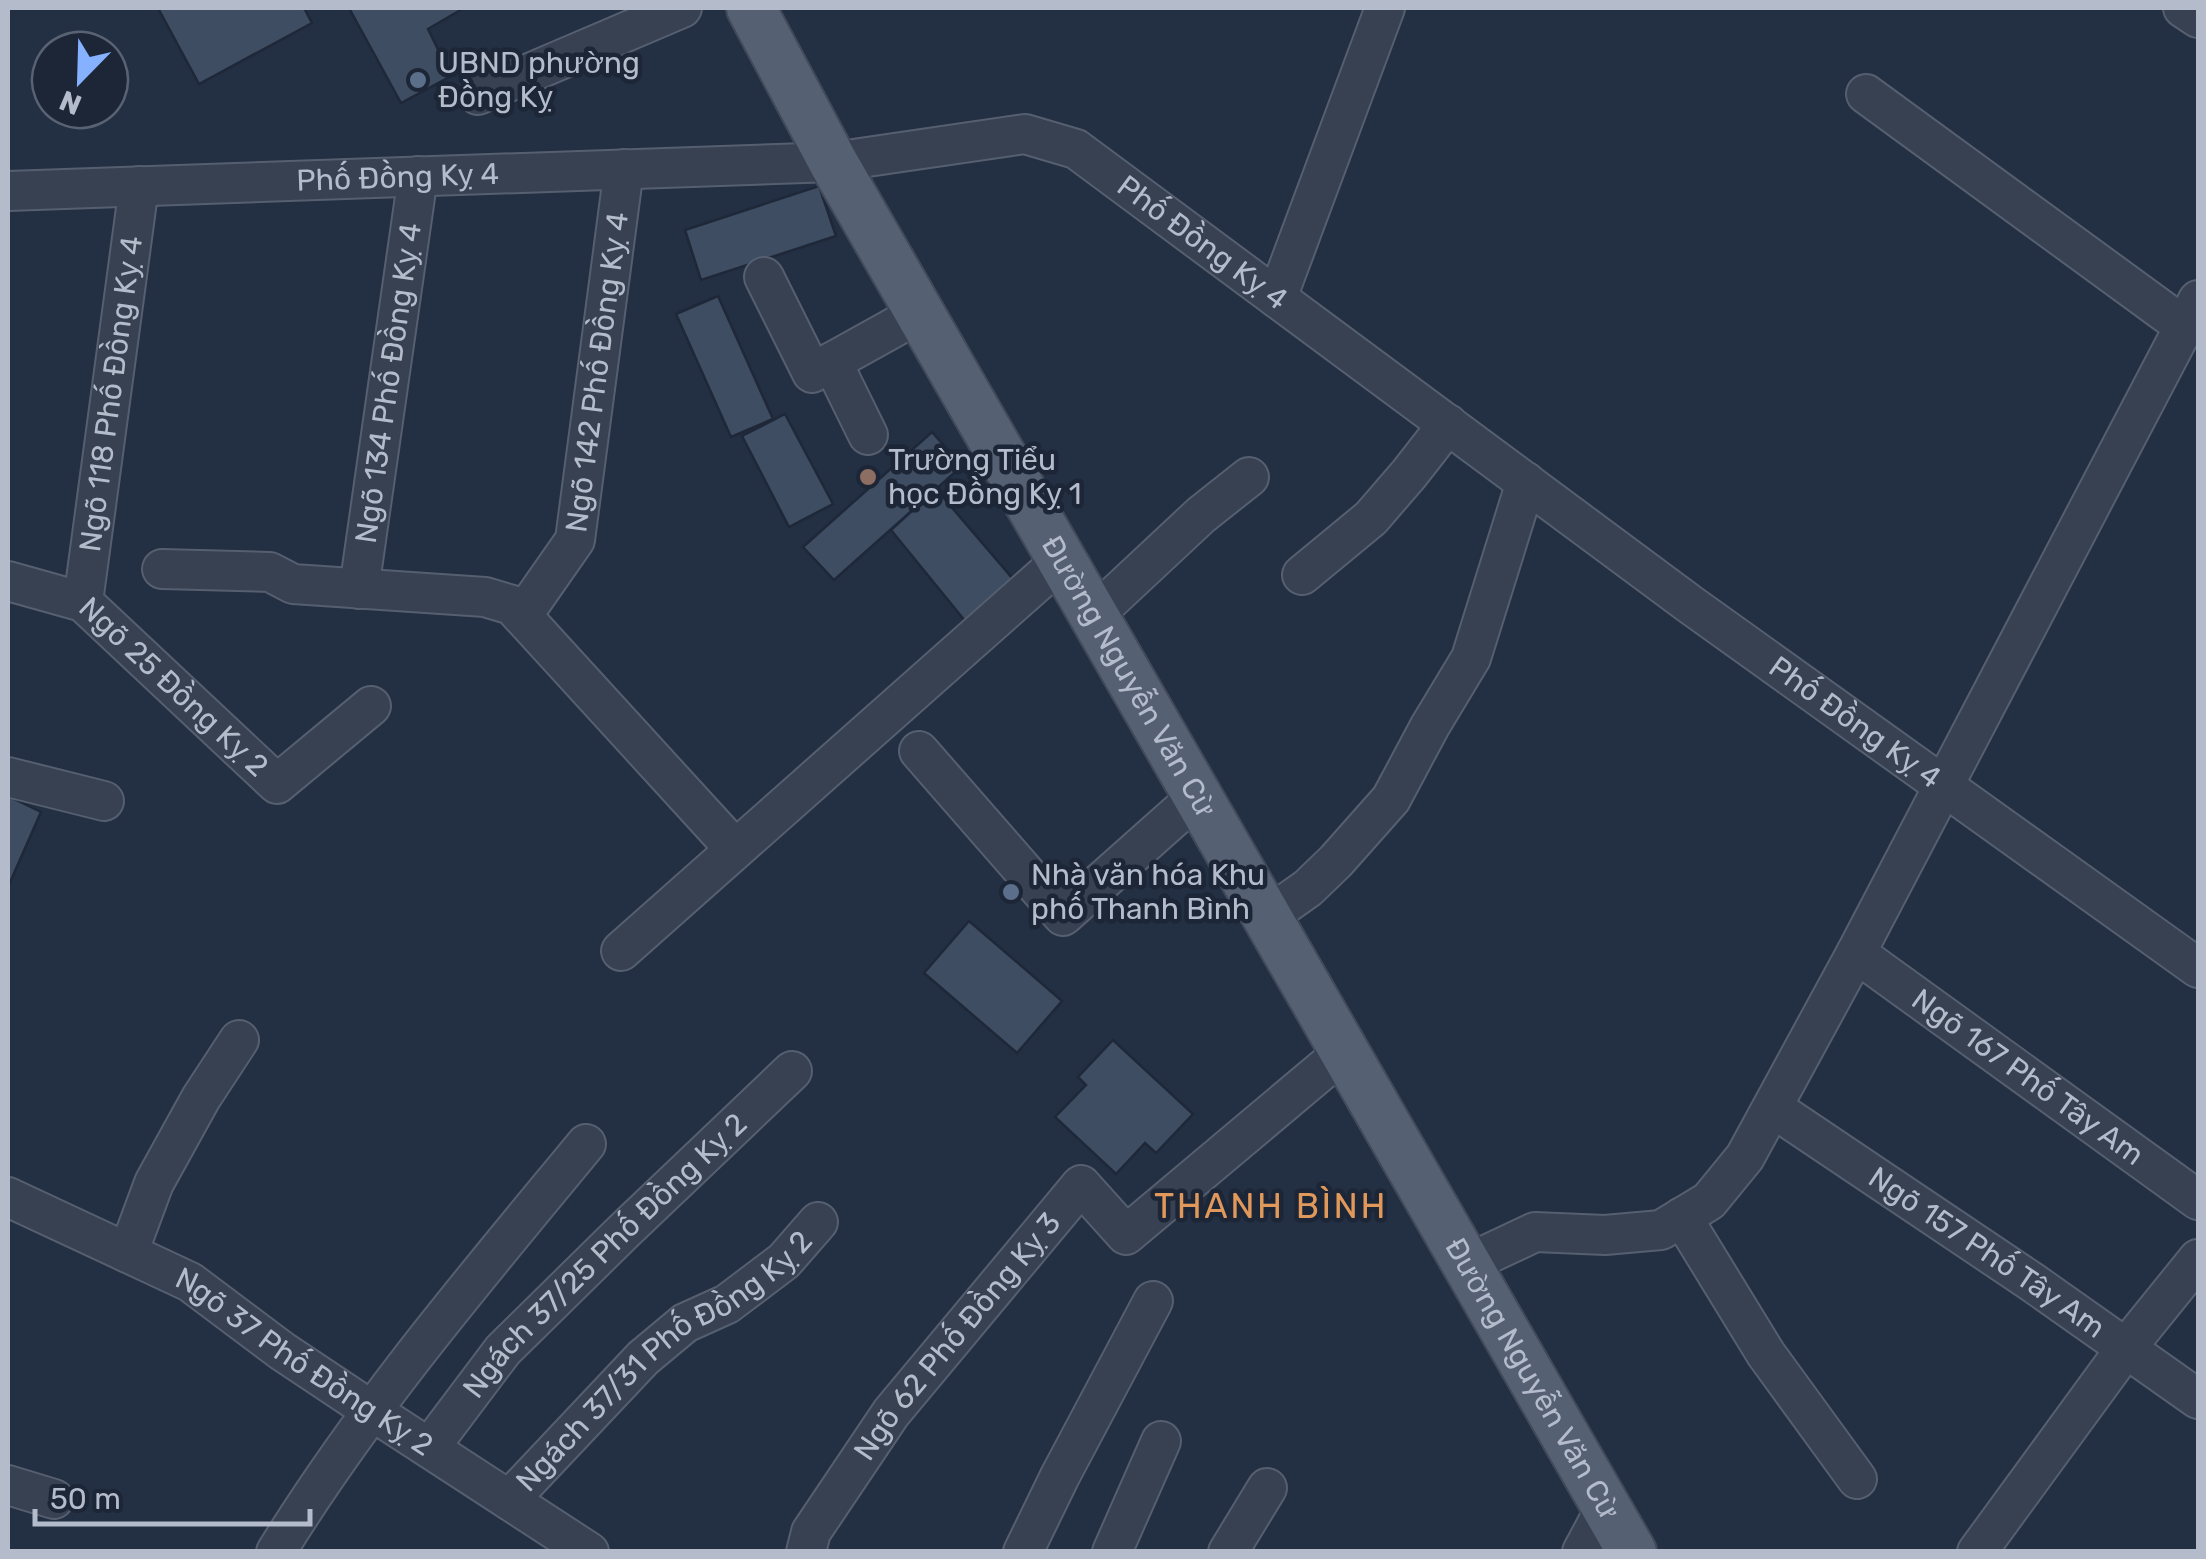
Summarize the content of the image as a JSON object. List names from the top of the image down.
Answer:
{
  "streets": {
    "main road": ["Đường Nguyễn Văn Cừ"],
    "street": [
      "Phố Đồng Kỵ 4",
      "Ngõ 142 Phố Đồng Kỵ 4",
      "Ngõ 134 Phố Đồng Kỵ 4",
      "Ngõ 118 Phố Đồng Kỵ 4",
      "Ngõ 25 Đồng Kỵ 2",
      "Ngõ 167 Phố Tây Am",
      "Ngõ 157 Phố Tây Am",
      "Ngách 37/25 Phố Đồng Kỵ 2",
      "Ngõ 62 Phố Đồng Kỵ 3",
      "Ngách 37/31 Phố Đồng Kỵ 2",
      "Ngõ 37 Phố Đồng Kỵ 2"
    ]
  },
  "crossings": [
    ["Phố Đồng Kỵ 4", "Ngõ 142 Phố Đồng Kỵ 4"],
    ["Phố Đồng Kỵ 4", "Ngõ 134 Phố Đồng Kỵ 4"],
    ["Phố Đồng Kỵ 4", "Ngõ 118 Phố Đồng Kỵ 4"],
    ["Phố Đồng Kỵ 4", "Đường Nguyễn Văn Cừ"],
    ["Ngõ 118 Phố Đồng Kỵ 4", "Ngõ 25 Đồng Kỵ 2"],
    ["Đường Nguyễn Văn Cừ", "Ngõ 62 Phố Đồng Kỵ 3"],
    ["Ngách 37/25 Phố Đồng Kỵ 2", "Ngõ 37 Phố Đồng Kỵ 2"],
    ["Ngách 37/31 Phố Đồng Kỵ 2", "Ngõ 37 Phố Đồng Kỵ 2"]
  ],
  "districts": ["THANH BÌNH"],
  "places": ["UBND phường Đồng Kỵ", "Trường Tiểu học Đồng Kỵ 1", "Nhà văn hóa Khu phố Thanh Bình"],
  "scale_bar": "50 m",
  "north": "bottom left"
}
